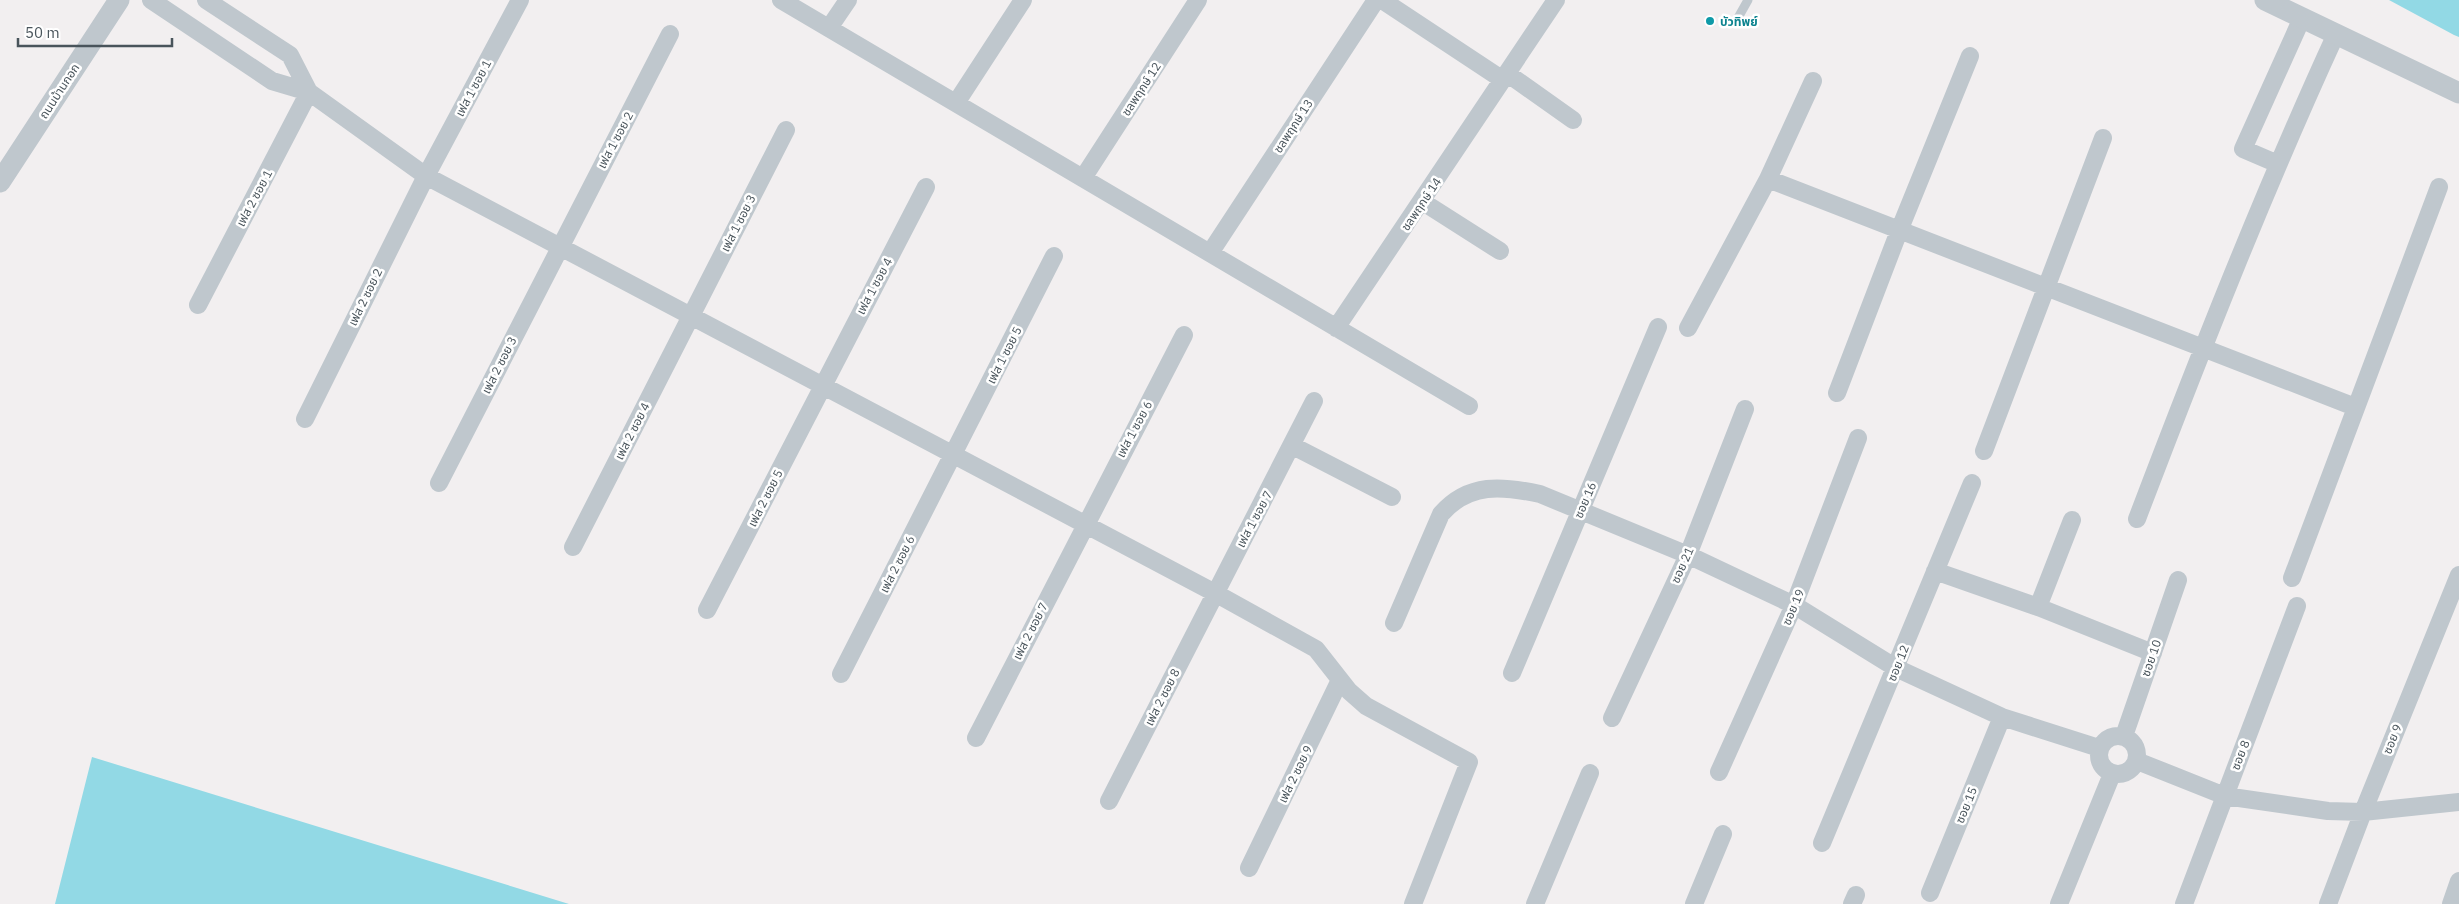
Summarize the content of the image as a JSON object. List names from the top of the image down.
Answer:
{
  "streets": {
    "street": [
      "เฟส 1 ซอย 1",
      "ชลพฤกษ์ 12",
      "ถนนบ้านกอก",
      "ชลพฤกษ์ 13",
      "เฟส 1 ซอย 2",
      "เฟส 2 ซอย 1",
      "ชลพฤกษ์ 14",
      "เฟส 1 ซอย 3",
      "เฟส 1 ซอย 4",
      "เฟส 2 ซอย 2",
      "เฟส 1 ซอย 5",
      "เฟส 2 ซอย 3",
      "เฟส 1 ซอย 6",
      "เฟส 2 ซอย 4",
      "เฟส 2 ซอย 5",
      "ซอย 16",
      "เฟส 1 ซอย 7",
      "เฟส 2 ซอย 6",
      "ซอย 21",
      "ซอย 19",
      "เฟส 2 ซอย 7",
      "ซอย 10",
      "ซอย 12",
      "เฟส 2 ซอย 8",
      "ซอย 9",
      "ซอย 8",
      "เฟส 2 ซอย 9",
      "ซอย 15"
    ]
  },
  "crossings": [
    ["เฟส 1 ซอย 1", "เฟส 2 ซอย 2"],
    ["เฟส 1 ซอย 2", "เฟส 2 ซอย 3"],
    ["เฟส 1 ซอย 3", "เฟส 2 ซอย 4"],
    ["เฟส 1 ซอย 4", "เฟส 2 ซอย 5"],
    ["เฟส 1 ซอย 5", "เฟส 2 ซอย 6"],
    ["เฟส 1 ซอย 6", "เฟส 2 ซอย 7"],
    ["เฟส 1 ซอย 7", "เฟส 2 ซอย 8"]
  ],
  "places": ["บัวทิพย์"],
  "scale_bar": "50 m"
}
